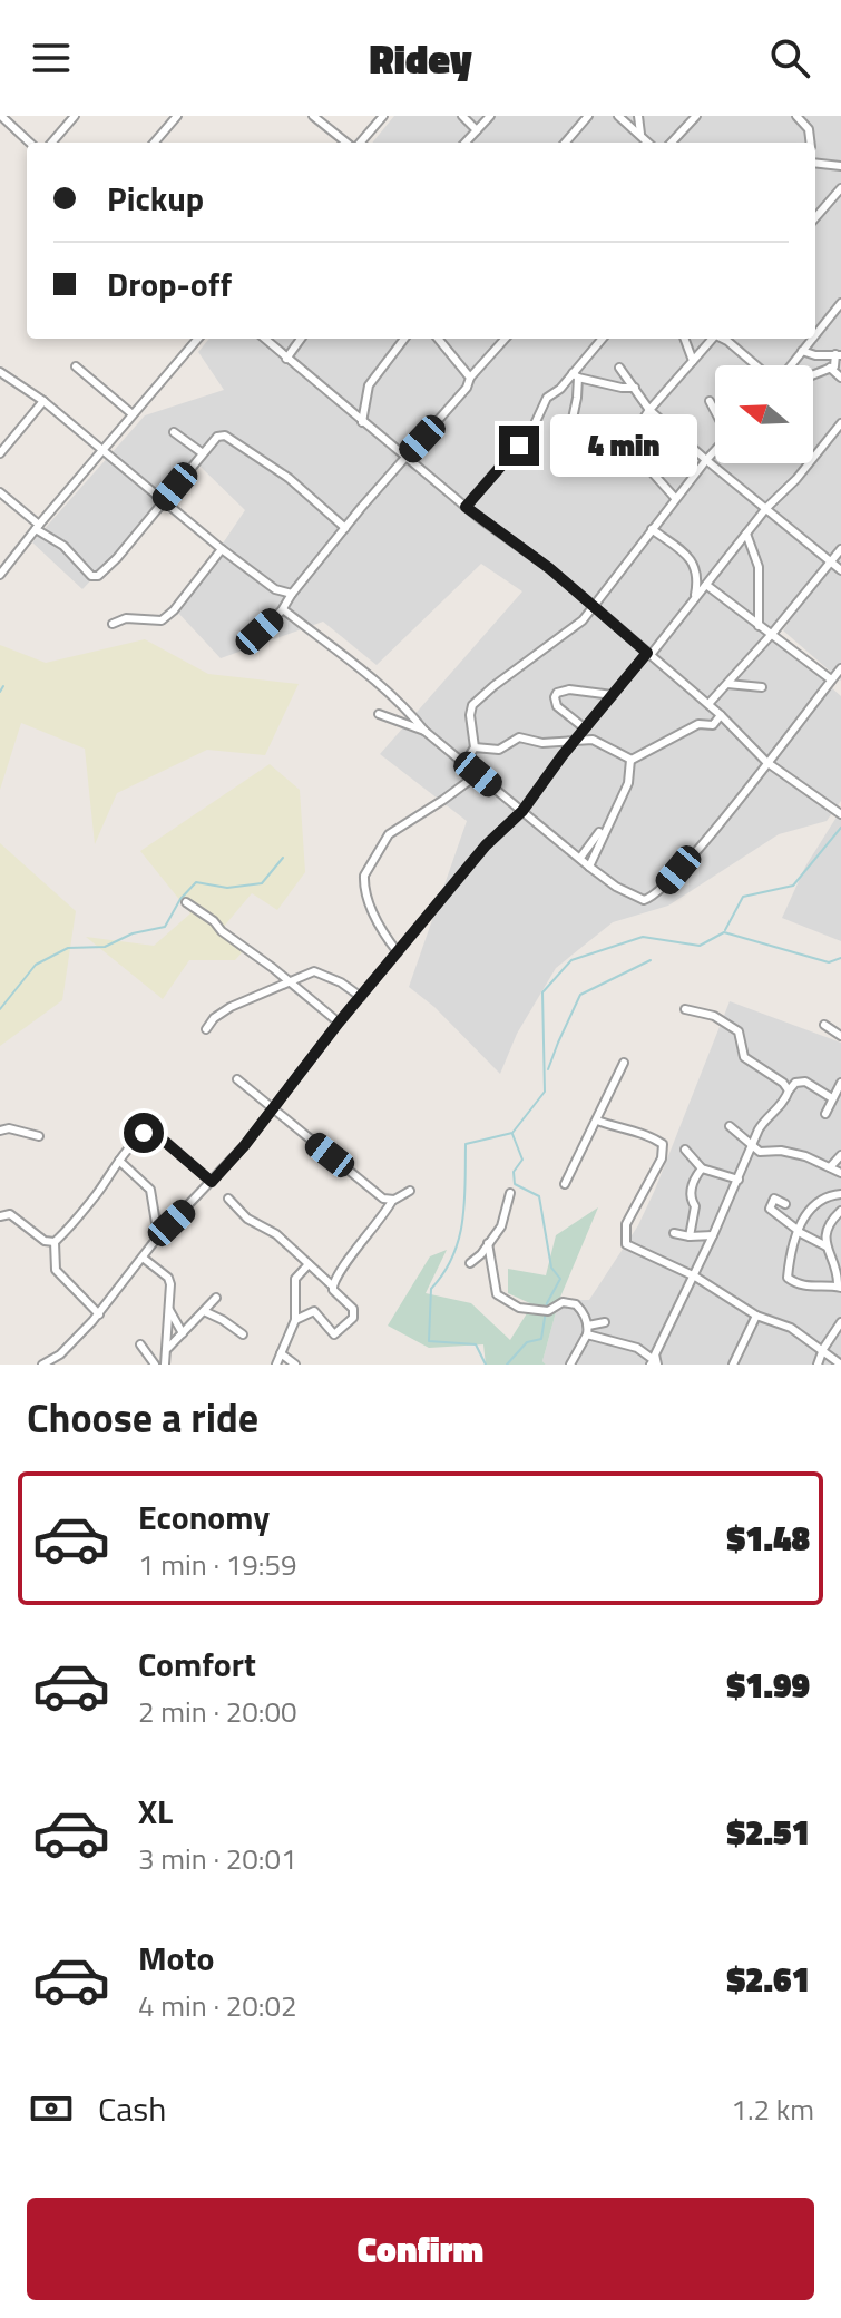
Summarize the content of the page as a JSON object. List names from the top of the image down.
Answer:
{
  "north": "left",
  "page": {
    "header": "Ridey",
    "banner": ["Pickup", "Drop-off"],
    "bubble": "4 min",
    "heading": "Choose a ride",
    "list": [
      {
        "name": "Economy",
        "note": "1 min · 19:59",
        "value": "$1.48"
      },
      {
        "name": "Comfort",
        "note": "2 min · 20:00",
        "value": "$1.99"
      },
      {
        "name": "XL",
        "note": "3 min · 20:01",
        "value": "$2.51"
      },
      {
        "name": "Moto",
        "note": "4 min · 20:02",
        "value": "$2.61"
      }
    ],
    "pay": ["Cash", "1.2 km"],
    "buttons": "Confirm"
  }
}
